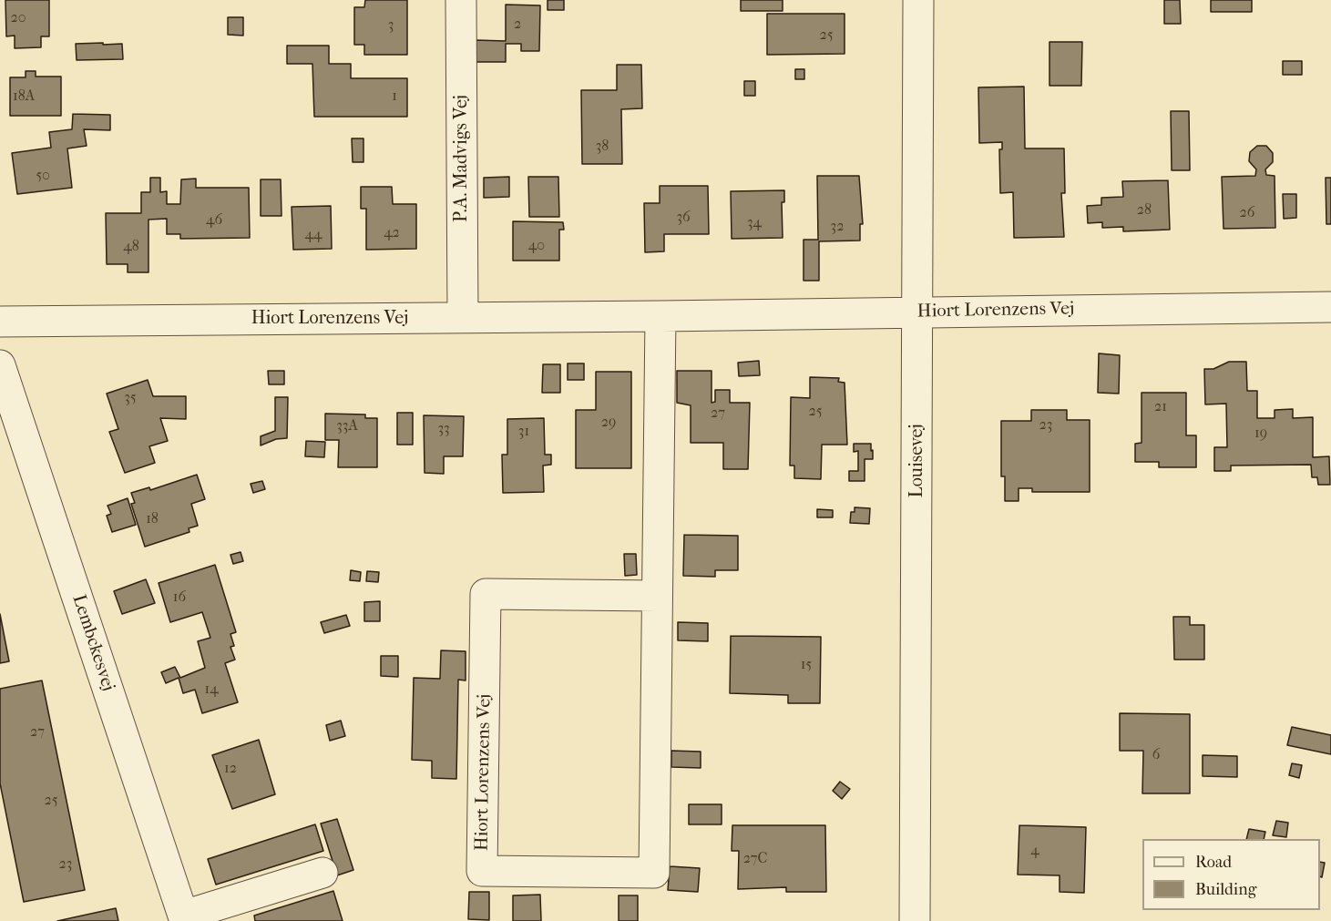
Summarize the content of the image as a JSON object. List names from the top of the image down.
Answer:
{
  "streets": {
    "street": [
      "P.A. Madvigs Vej",
      "Hiort Lorenzens Vej",
      "Louisevej",
      "Lembckesvej"
    ]
  },
  "crossings": [
    ["P.A. Madvigs Vej", "Hiort Lorenzens Vej"],
    ["Hiort Lorenzens Vej", "Louisevej"]
  ],
  "house_numbers": [
    "20",
    "2",
    "3",
    "25",
    "18A",
    "1",
    "38",
    "50",
    "28",
    "26",
    "36",
    "46",
    "34",
    "32",
    "42",
    "44",
    "40",
    "48",
    "35",
    "21",
    "25",
    "27",
    "29",
    "23",
    "33A",
    "33",
    "31",
    "19",
    "18",
    "16",
    "15",
    "14",
    "27",
    "6",
    "12",
    "25",
    "4",
    "27C",
    "23"
  ],
  "legend": ["Road", "Building"]
}
